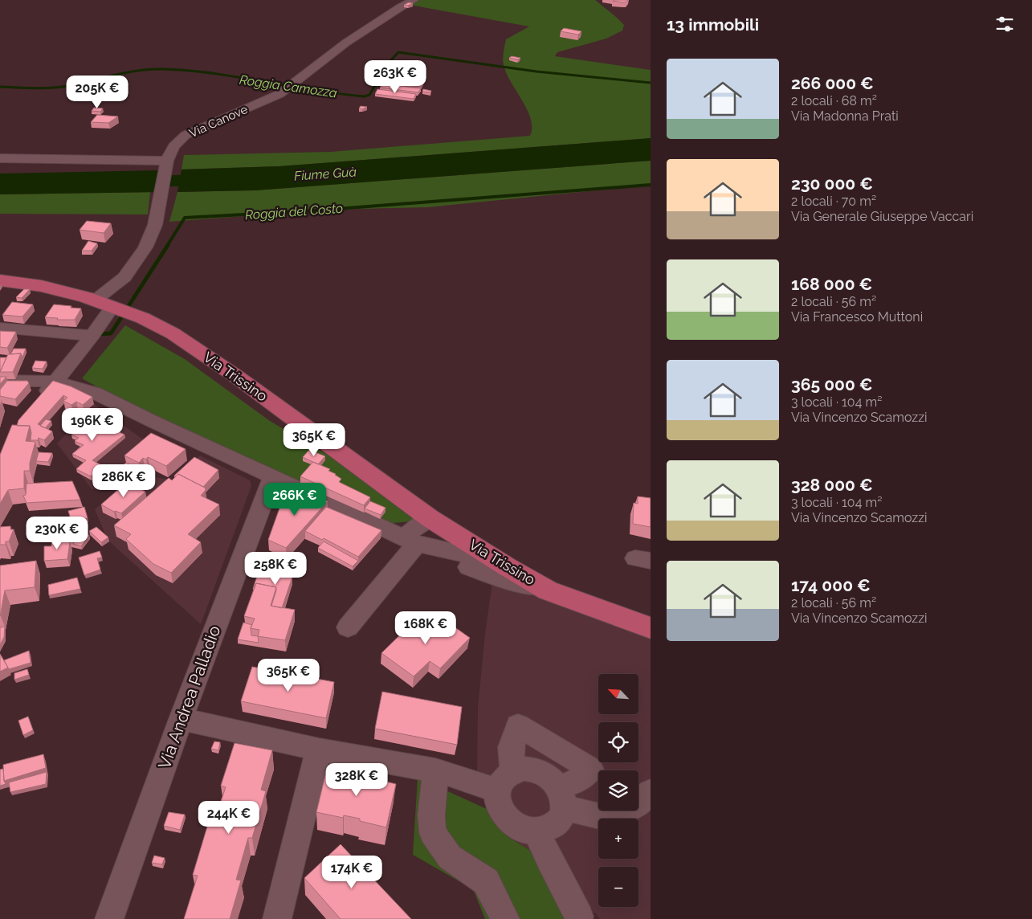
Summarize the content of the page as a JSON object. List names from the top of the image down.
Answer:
{
  "streets": {
    "main road": ["Via Trissino"],
    "street": ["Via Canove", "Via Andrea Palladio"]
  },
  "crossings": [
    ["Via Canove", "Via Trissino"]
  ],
  "water": ["Roggia Camozza", "Fiume Guà", "Roggia del Costo"],
  "north": "top left",
  "page": {
    "heading": "13 immobili",
    "list": [
      {
        "name": "266 000 €",
        "note": "2 locali · 68 m² · Via Madonna Prati"
      },
      {
        "name": "230 000 €",
        "note": "2 locali · 70 m² · Via Generale Giuseppe Vaccari"
      },
      {
        "name": "168 000 €",
        "note": "2 locali · 56 m² · Via Francesco Muttoni"
      },
      {
        "name": "365 000 €",
        "note": "3 locali · 104 m² · Via Vincenzo Scamozzi"
      },
      {
        "name": "328 000 €",
        "note": "3 locali · 104 m² · Via Vincenzo Scamozzi"
      },
      {
        "name": "174 000 €",
        "note": "2 locali · 56 m² · Via Vincenzo Scamozzi"
      }
    ],
    "price": [
      "263K €",
      "205K €",
      "196K €",
      "365K €",
      "286K €",
      "266K €",
      "230K €",
      "258K €",
      "168K €",
      "365K €",
      "328K €",
      "244K €",
      "174K €"
    ],
    "map_buttons": ["+", "−"]
  }
}
